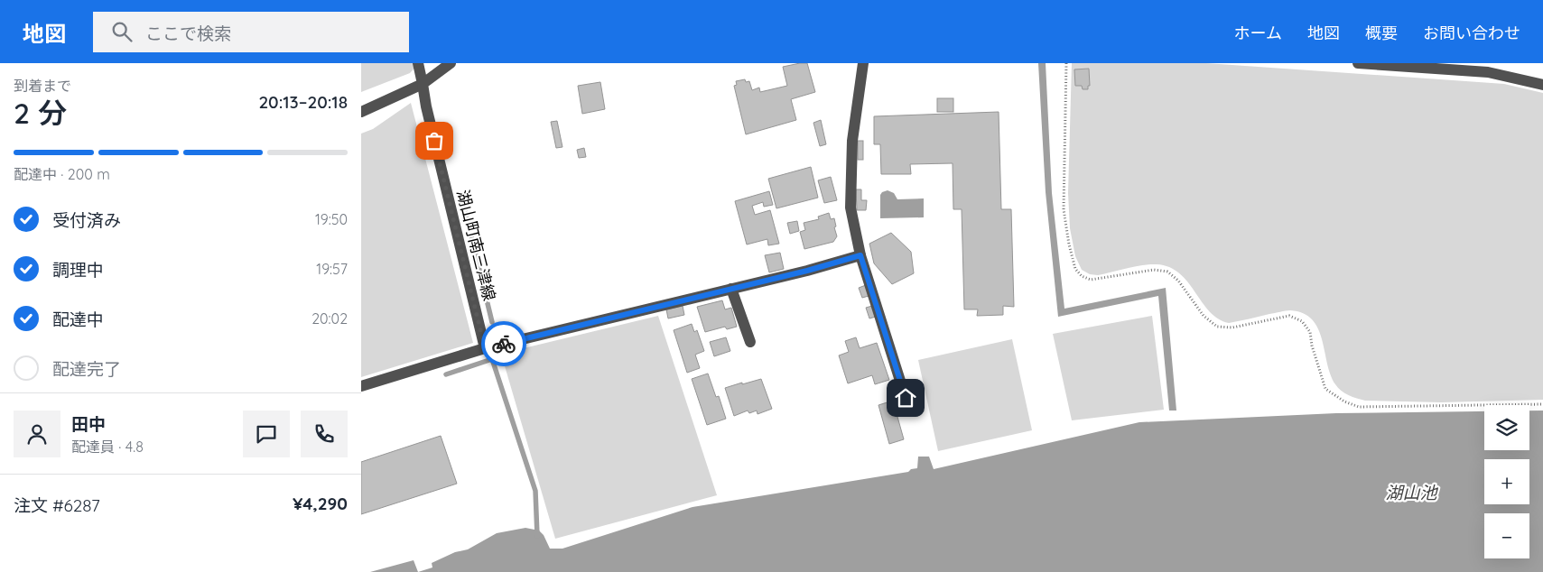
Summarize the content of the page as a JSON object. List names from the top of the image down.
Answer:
{
  "streets": {
    "street": ["湖山町南三津線"]
  },
  "water": ["湖山池"],
  "page": {
    "header": "地図",
    "search": "ここで検索",
    "nav": [
      "ホーム",
      "地図",
      "概要",
      "お問い合わせ"
    ],
    "heading": ["2 分", "到着まで", "20:13–20:18"],
    "panel": [
      "田中",
      "配達員 · 4.8",
      "注文 #6287",
      "¥4,290"
    ],
    "bar": "配達中 · 200 m",
    "list": [
      ["受付済み", "19:50"],
      ["調理中", "19:57"],
      ["配達中", "20:02"],
      "配達完了"
    ],
    "map_buttons": ["+", "−"]
  }
}
